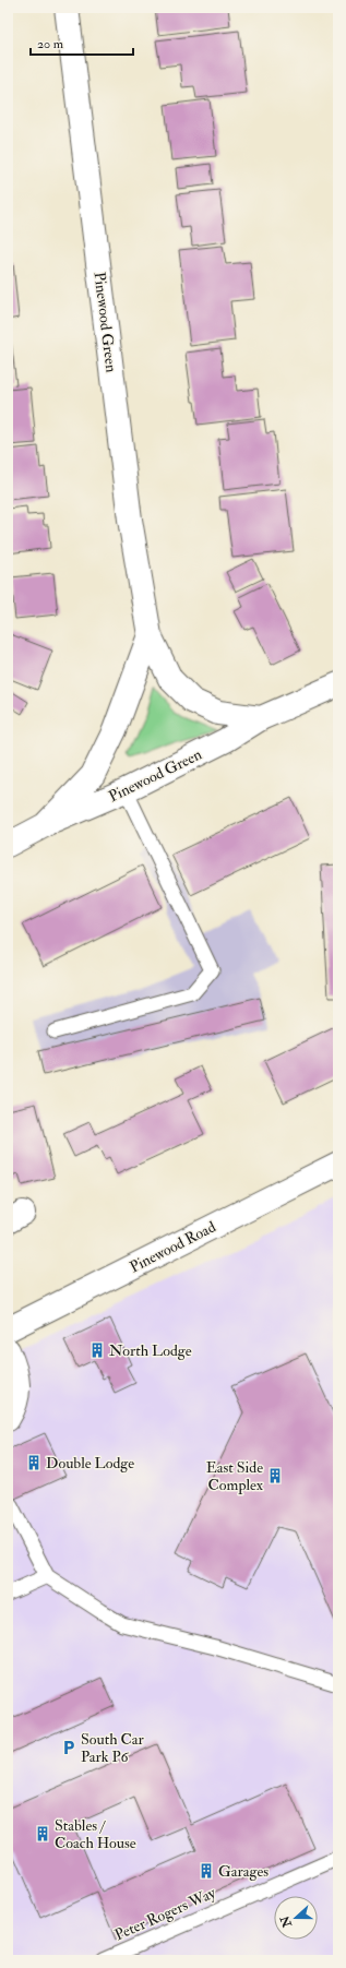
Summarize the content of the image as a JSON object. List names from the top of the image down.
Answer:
{
  "streets": {
    "street": ["Pinewood Green", "Pinewood Road"],
    "lane": ["Peter Rogers Way"]
  },
  "places": {
    "building": [
      "North Lodge",
      "Double Lodge",
      "East Side Complex",
      "Stables / Coach House",
      "Garages"
    ],
    "parking": ["South Car Park P6"]
  },
  "scale_bar": "20 m",
  "north": "left"
}
